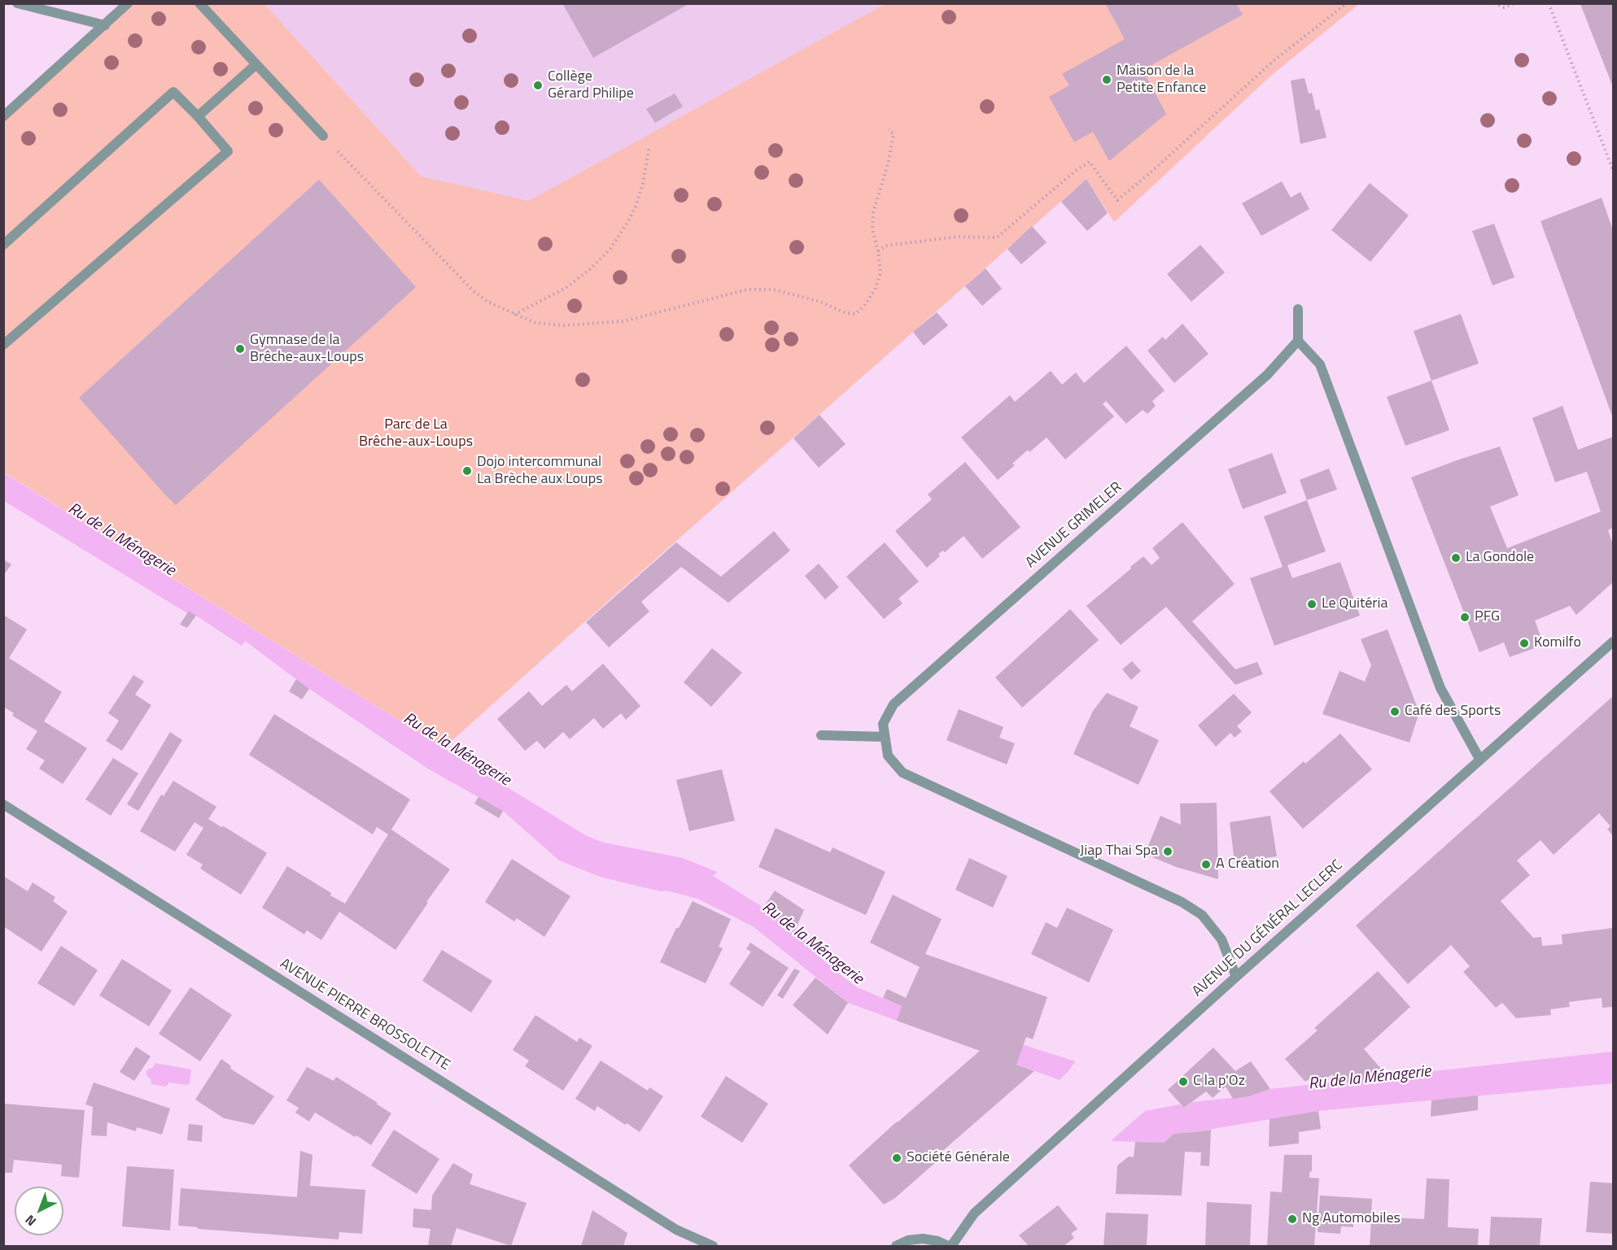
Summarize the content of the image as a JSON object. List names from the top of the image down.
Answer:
{
  "streets": {
    "street": ["AVENUE GRIMELER", "AVENUE DU GÉNÉRAL LECLERC", "AVENUE PIERRE BROSSOLETTE"]
  },
  "crossings": [
    ["AVENUE GRIMELER", "AVENUE DU GÉNÉRAL LECLERC"]
  ],
  "water": ["Ru de la Ménagerie"],
  "parks": ["Parc de La Brêche-aux-Loups"],
  "places": [
    "Maison de la Petite Enfance",
    "Collège Gérard Philipe",
    "Gymnase de la Brêche-aux-Loups",
    "Dojo intercommunal La Brèche aux Loups",
    "La Gondole",
    "Le Quitéria",
    "PFG",
    "Komilfo",
    "Café des Sports",
    "Jiap Thai Spa",
    "A Création",
    "C la p'Oz",
    "Société Générale",
    "Ng Automobiles"
  ],
  "north": "bottom left"
}
